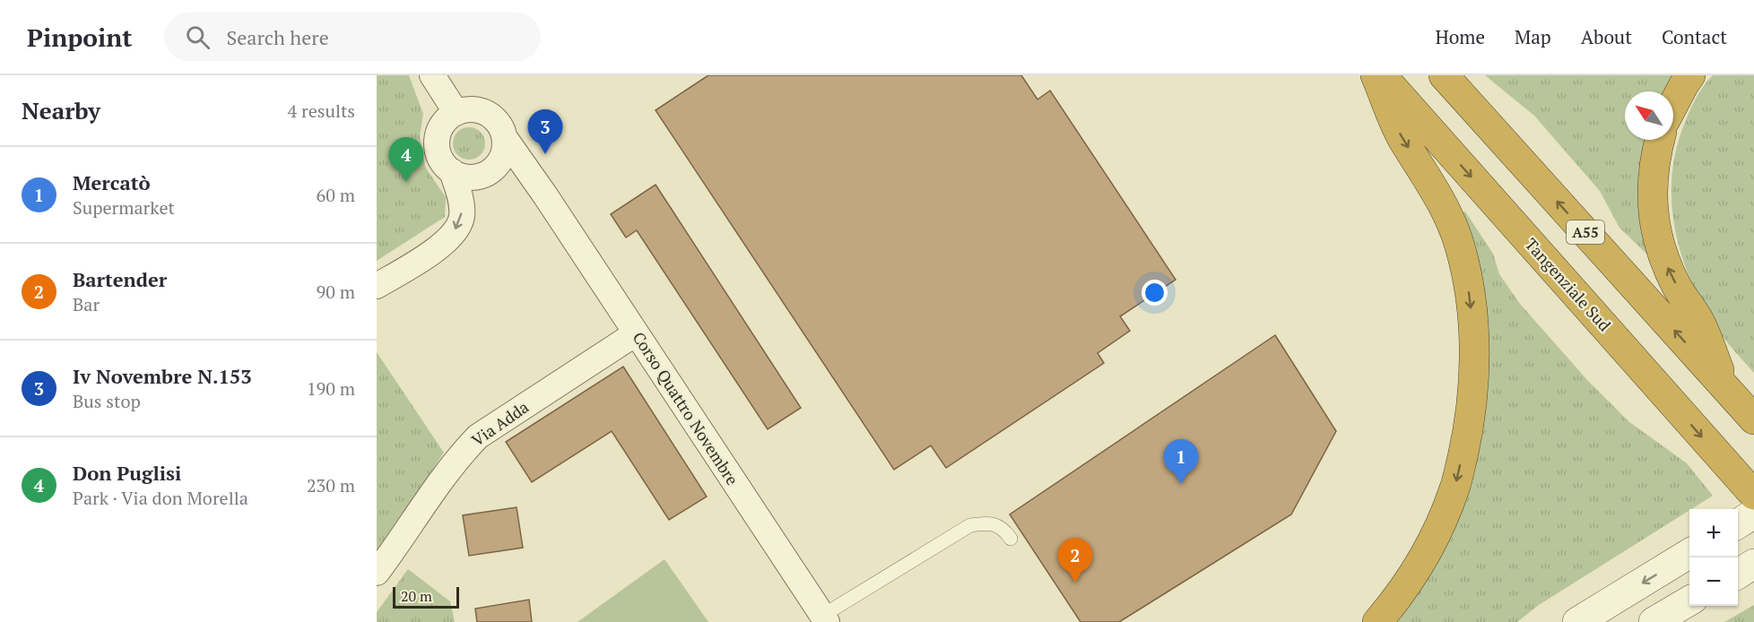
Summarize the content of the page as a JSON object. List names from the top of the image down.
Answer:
{
  "streets": {
    "highway": ["A55", "Tangenziale Sud"],
    "street": ["Corso Quattro Novembre", "Via Adda"]
  },
  "crossings": [
    ["Corso Quattro Novembre", "Via Adda"]
  ],
  "scale_bar": "20 m",
  "north": "top left",
  "page": {
    "header": "Pinpoint",
    "search": "Search here",
    "nav": [
      "Home",
      "Map",
      "About",
      "Contact"
    ],
    "heading": ["Nearby", "4 results"],
    "pins": [
      "3",
      "4",
      "1",
      "2"
    ],
    "list": [
      {
        "mark": "1",
        "name": "Mercatò",
        "note": "Supermarket",
        "value": "60 m"
      },
      {
        "mark": "2",
        "name": "Bartender",
        "note": "Bar",
        "value": "90 m"
      },
      {
        "mark": "3",
        "name": "Iv Novembre N.153",
        "note": "Bus stop",
        "value": "190 m"
      },
      {
        "mark": "4",
        "name": "Don Puglisi",
        "note": "Park · Via don Morella",
        "value": "230 m"
      }
    ],
    "map_buttons": ["+", "−"],
    "scale": "20 m"
  }
}
